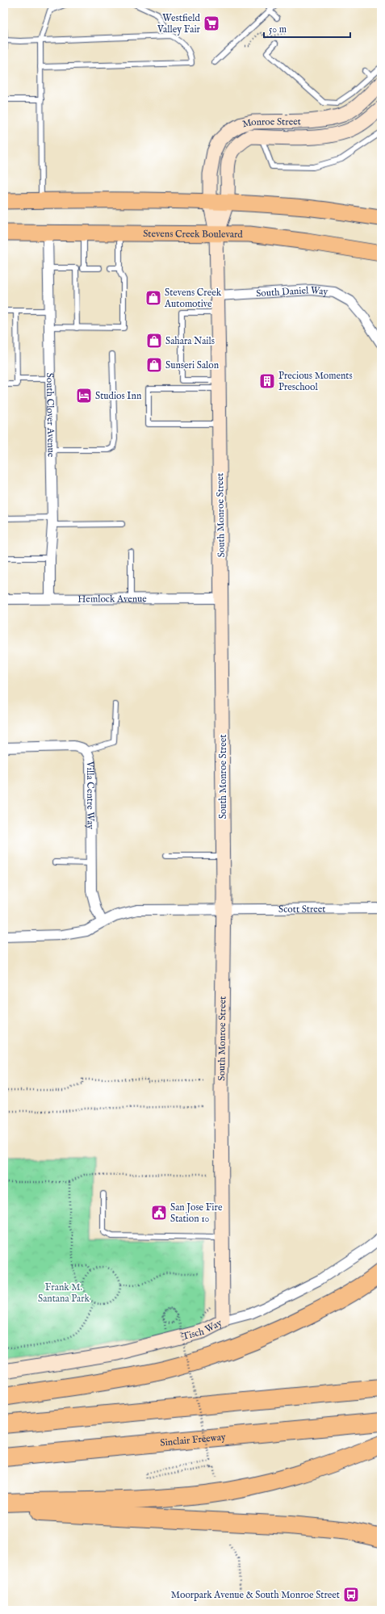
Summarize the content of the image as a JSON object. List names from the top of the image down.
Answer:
{
  "streets": {
    "highway": ["Sinclair Freeway"],
    "main road": [
      "Monroe Street",
      "Stevens Creek Boulevard",
      "South Monroe Street",
      "Tisch Way"
    ],
    "street": [
      "South Daniel Way",
      "South Clover Avenue",
      "Hemlock Avenue",
      "Villa Centre Way",
      "Scott Street"
    ]
  },
  "crossings": [
    ["Monroe Street", "South Monroe Street"],
    ["Stevens Creek Boulevard", "South Clover Avenue"],
    ["Stevens Creek Boulevard", "South Monroe Street"],
    ["South Daniel Way", "South Monroe Street"],
    ["South Clover Avenue", "Hemlock Avenue"],
    ["South Monroe Street", "Hemlock Avenue"],
    ["South Monroe Street", "Scott Street"],
    ["South Monroe Street", "Tisch Way"]
  ],
  "parks": ["Frank M. Santana Park"],
  "places": {
    "supermarket": ["Westfield Valley Fair"],
    "shop": ["Stevens Creek Automotive", "Sahara Nails", "Sunseri Salon"],
    "building": ["Precious Moments Preschool"],
    "hotel": ["Studios Inn"],
    "public building": ["San Jose Fire Station 10"],
    "bus stop": ["Moorpark Avenue & South Monroe Street"]
  },
  "scale_bar": "50 m"
}
